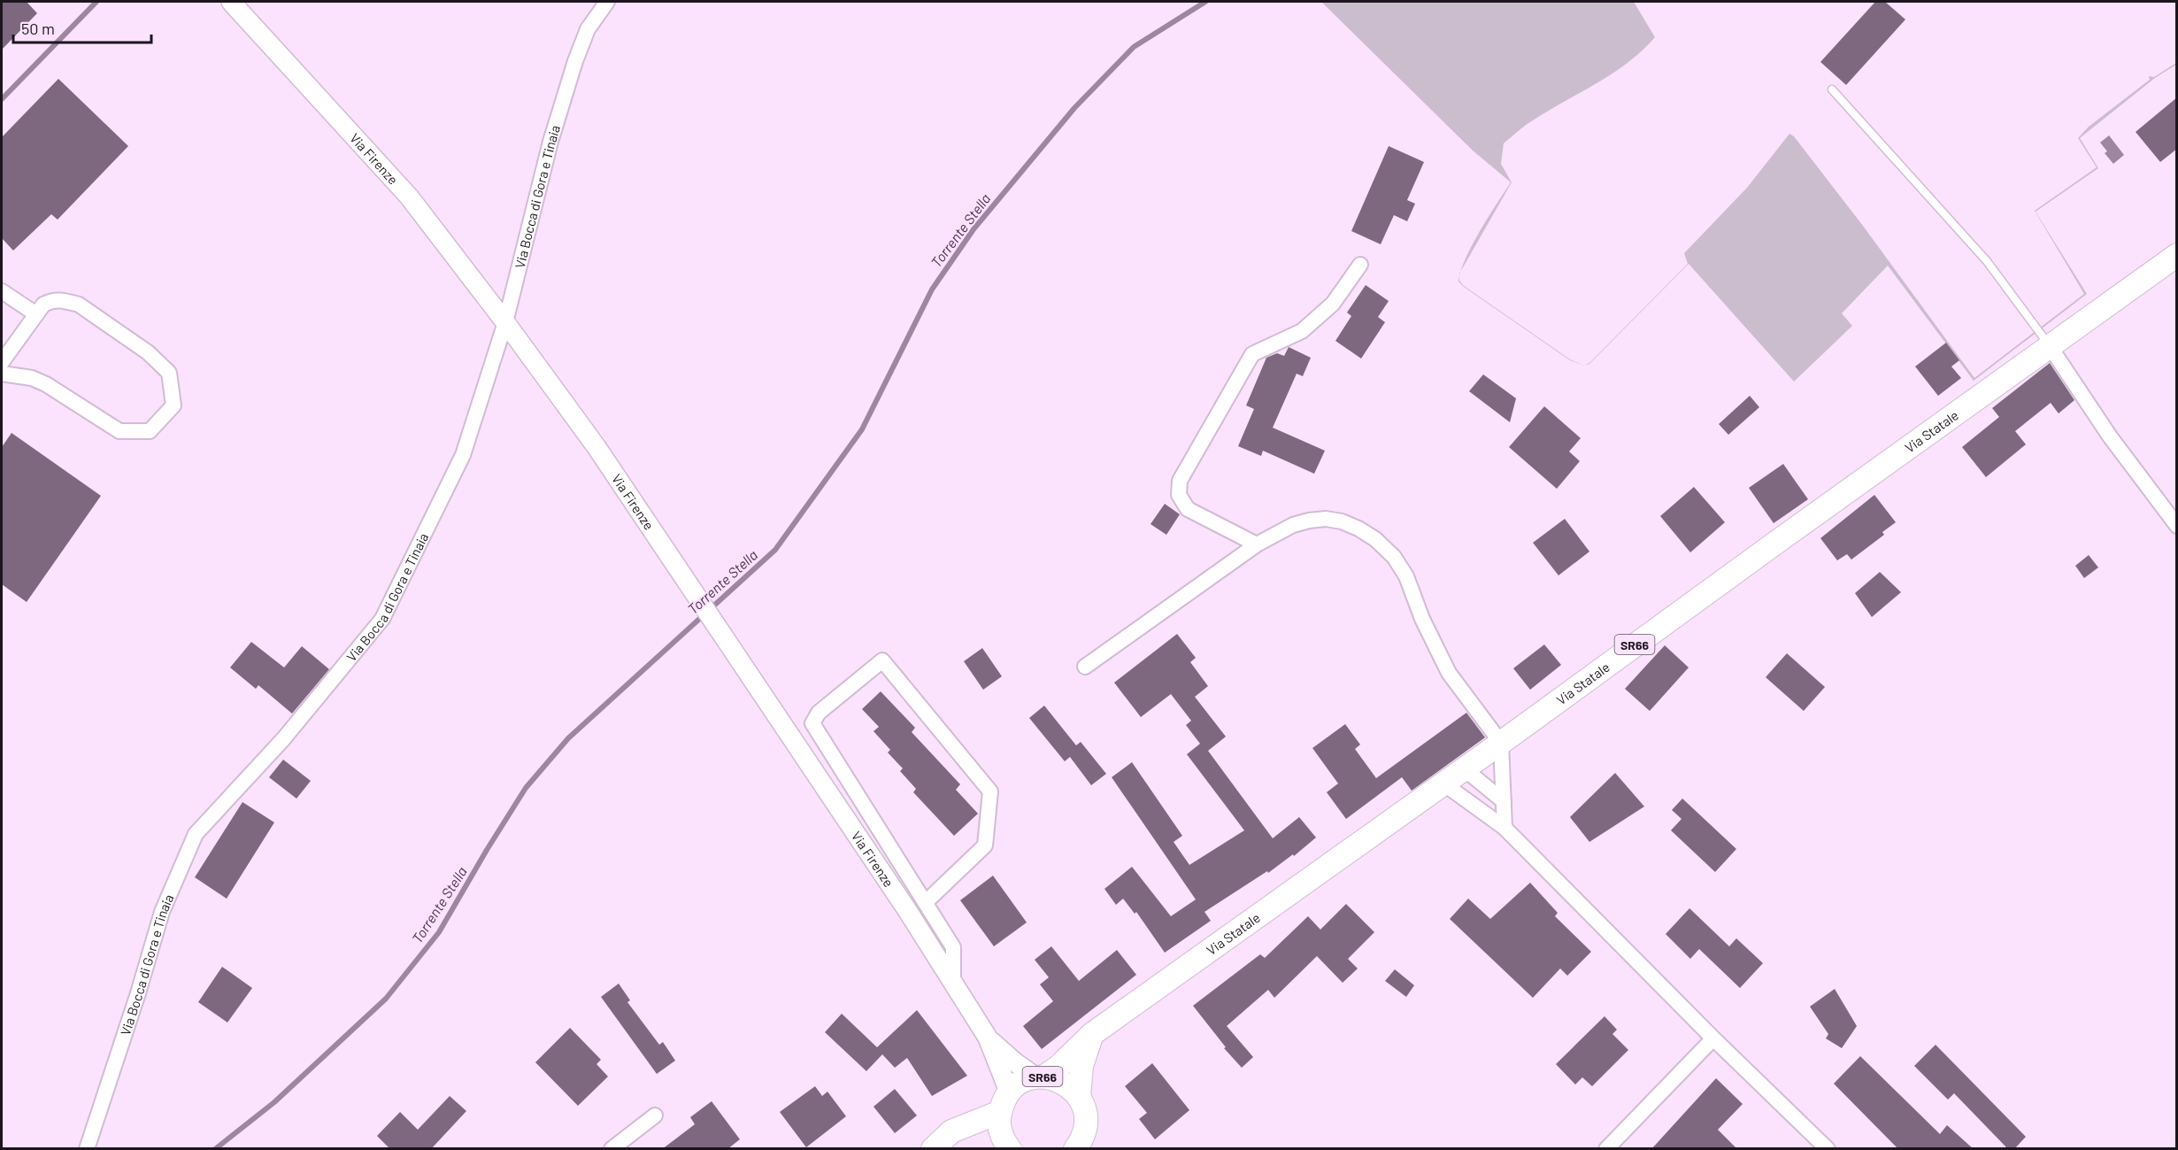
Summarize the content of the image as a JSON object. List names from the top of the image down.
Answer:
{
  "streets": {
    "main road": ["Via Statale", "SR66"],
    "street": ["Via Firenze", "Via Bocca di Gora e Tinaia"]
  },
  "crossings": [
    ["Via Firenze", "Via Bocca di Gora e Tinaia"],
    ["Via Statale", "SR66"]
  ],
  "water": ["Torrente Stella"],
  "scale_bar": "50 m"
}
